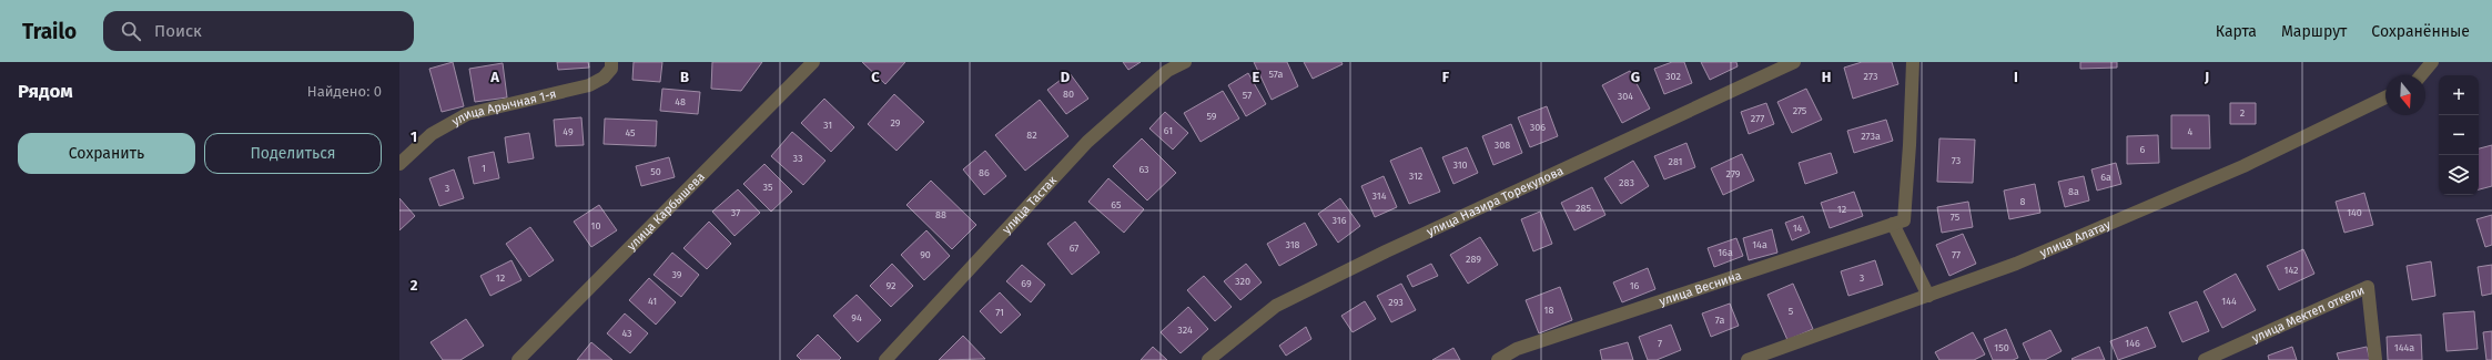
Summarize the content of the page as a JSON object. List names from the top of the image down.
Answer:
{
  "streets": {
    "street": [
      "улица Арычная 1-я",
      "улица Назира Торекулова",
      "улица Тастак",
      "улица Карбышева",
      "улица Алатау",
      "улица Веснина",
      "улица Мектеп откели"
    ]
  },
  "house_numbers": [
    "57а",
    "302",
    "273",
    "80",
    "57",
    "304",
    "48",
    "275",
    "2",
    "59",
    "277",
    "29",
    "31",
    "306",
    "61",
    "49",
    "4",
    "45",
    "82",
    "273а",
    "308",
    "6",
    "33",
    "73",
    "281",
    "310",
    "1",
    "63",
    "50",
    "86",
    "279",
    "312",
    "6а",
    "283",
    "35",
    "3",
    "8а",
    "314",
    "8",
    "65",
    "285",
    "12",
    "37",
    "140",
    "88",
    "75",
    "316",
    "10",
    "14",
    "318",
    "14а",
    "67",
    "16а",
    "90",
    "77",
    "289",
    "142",
    "39",
    "12",
    "3",
    "320",
    "69",
    "92",
    "16",
    "41",
    "144",
    "293",
    "18",
    "5",
    "71",
    "94",
    "7а",
    "324",
    "43",
    "7",
    "146",
    "150",
    "144а"
  ],
  "north": "bottom",
  "page": {
    "header": "Trailo",
    "search": "Поиск",
    "nav": ["Карта", "Маршрут", "Сохранённые"],
    "heading": ["Рядом", "Найдено: 0"],
    "map_buttons": ["+", "−"],
    "buttons": ["Сохранить", "Поделиться"]
  },
  "grid": {
    "columns": [
      "A",
      "B",
      "C",
      "D",
      "E",
      "F",
      "G",
      "H",
      "I",
      "J"
    ],
    "rows": ["1", "2"]
  }
}
